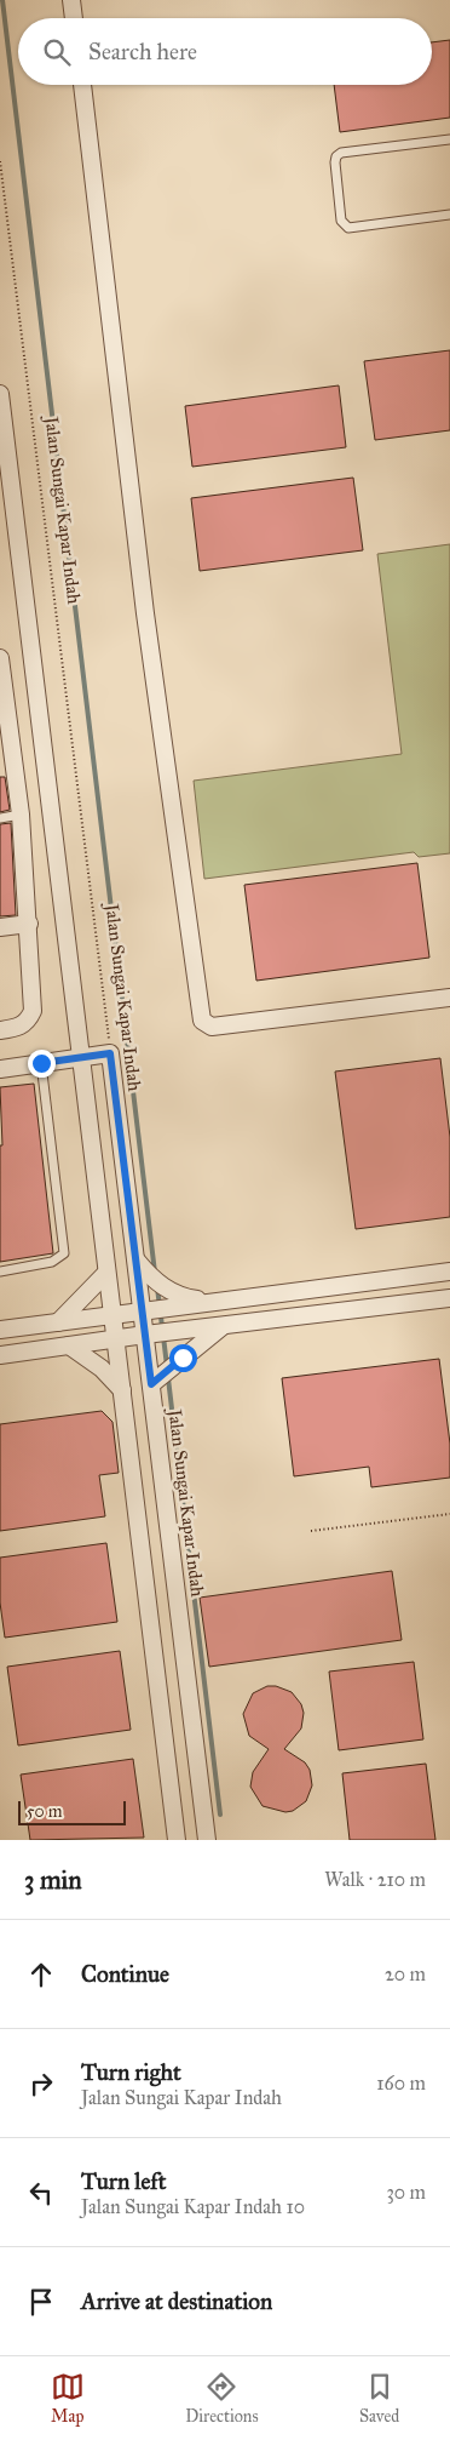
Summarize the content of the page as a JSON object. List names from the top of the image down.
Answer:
{
  "streets": {
    "street": ["Jalan Sungai Kapar Indah"]
  },
  "scale_bar": "50 m",
  "page": {
    "search": "Search here",
    "scale": "50 m",
    "heading": ["3 min", "Walk · 210 m"],
    "list": [
      ["Continue", "20 m"],
      ["Turn right", "Jalan Sungai Kapar Indah", "160 m"],
      ["Turn left", "Jalan Sungai Kapar Indah 10", "30 m"],
      "Arrive at destination"
    ],
    "nav": ["Map", "Directions", "Saved"]
  }
}
